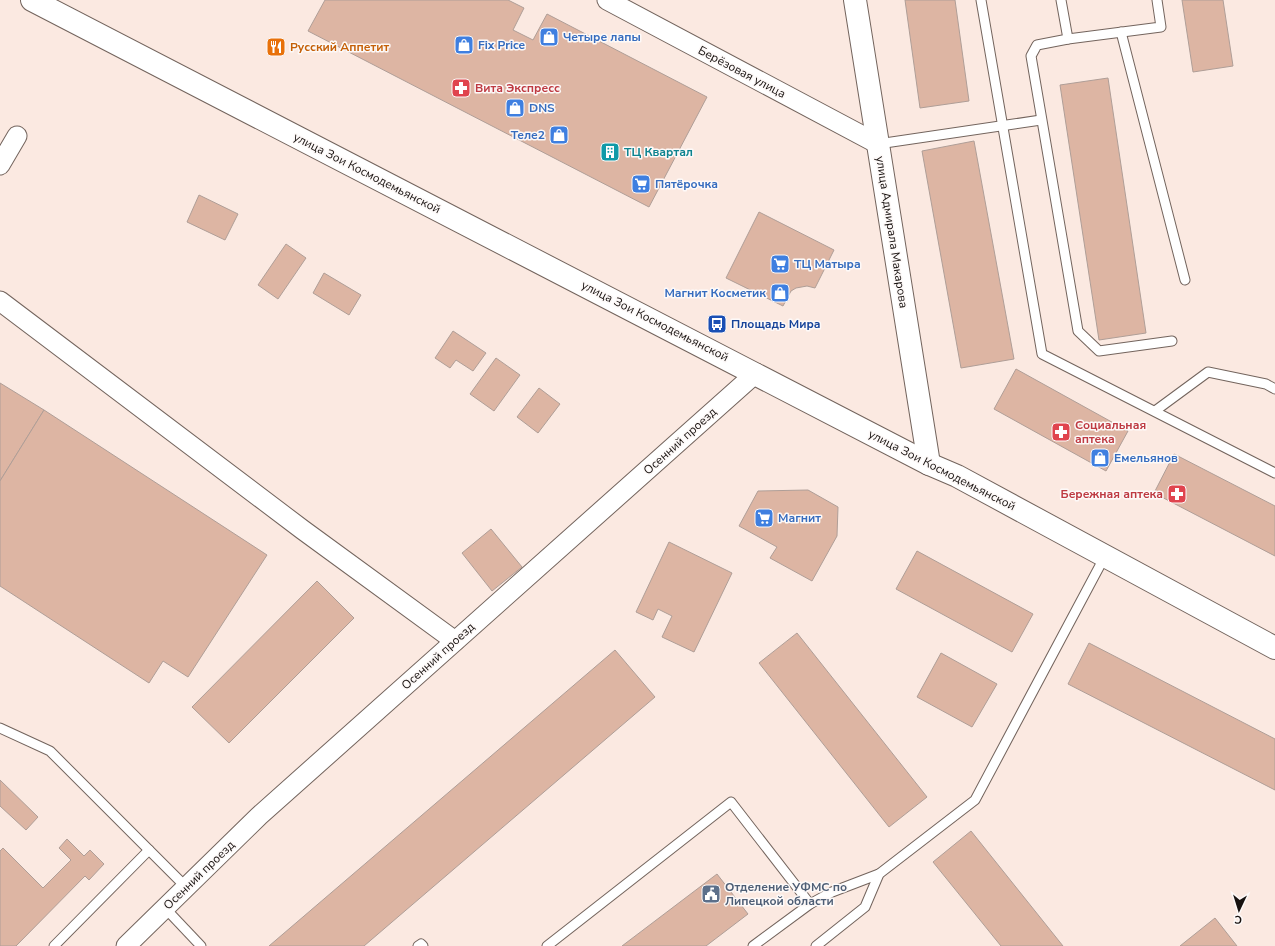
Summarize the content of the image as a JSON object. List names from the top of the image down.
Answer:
{
  "streets": {
    "main road": ["улица Зои Космодемьянской", "улица Адмирала Макарова"],
    "street": ["Берёзовая улица", "Осенний проезд"]
  },
  "crossings": [
    ["Берёзовая улица", "улица Адмирала Макарова"],
    ["улица Зои Космодемьянской", "улица Адмирала Макарова"],
    ["улица Зои Космодемьянской", "Осенний проезд"]
  ],
  "places": {
    "shop": [
      "Четыре лапы",
      "Fix Price",
      "DNS",
      "Теле2",
      "Магнит Косметик",
      "Емельянов"
    ],
    "restaurant": ["Русский Аппетит"],
    "pharmacy": ["Вита Экспресс", "Социальная аптека", "Бережная аптека"],
    "building": ["ТЦ Квартал"],
    "supermarket": ["Пятёрочка", "ТЦ Матыра", "Магнит"],
    "bus stop": ["Площадь Мира"],
    "public building": ["Отделение УФМС по Липецкой области"]
  },
  "north": "bottom"
}
